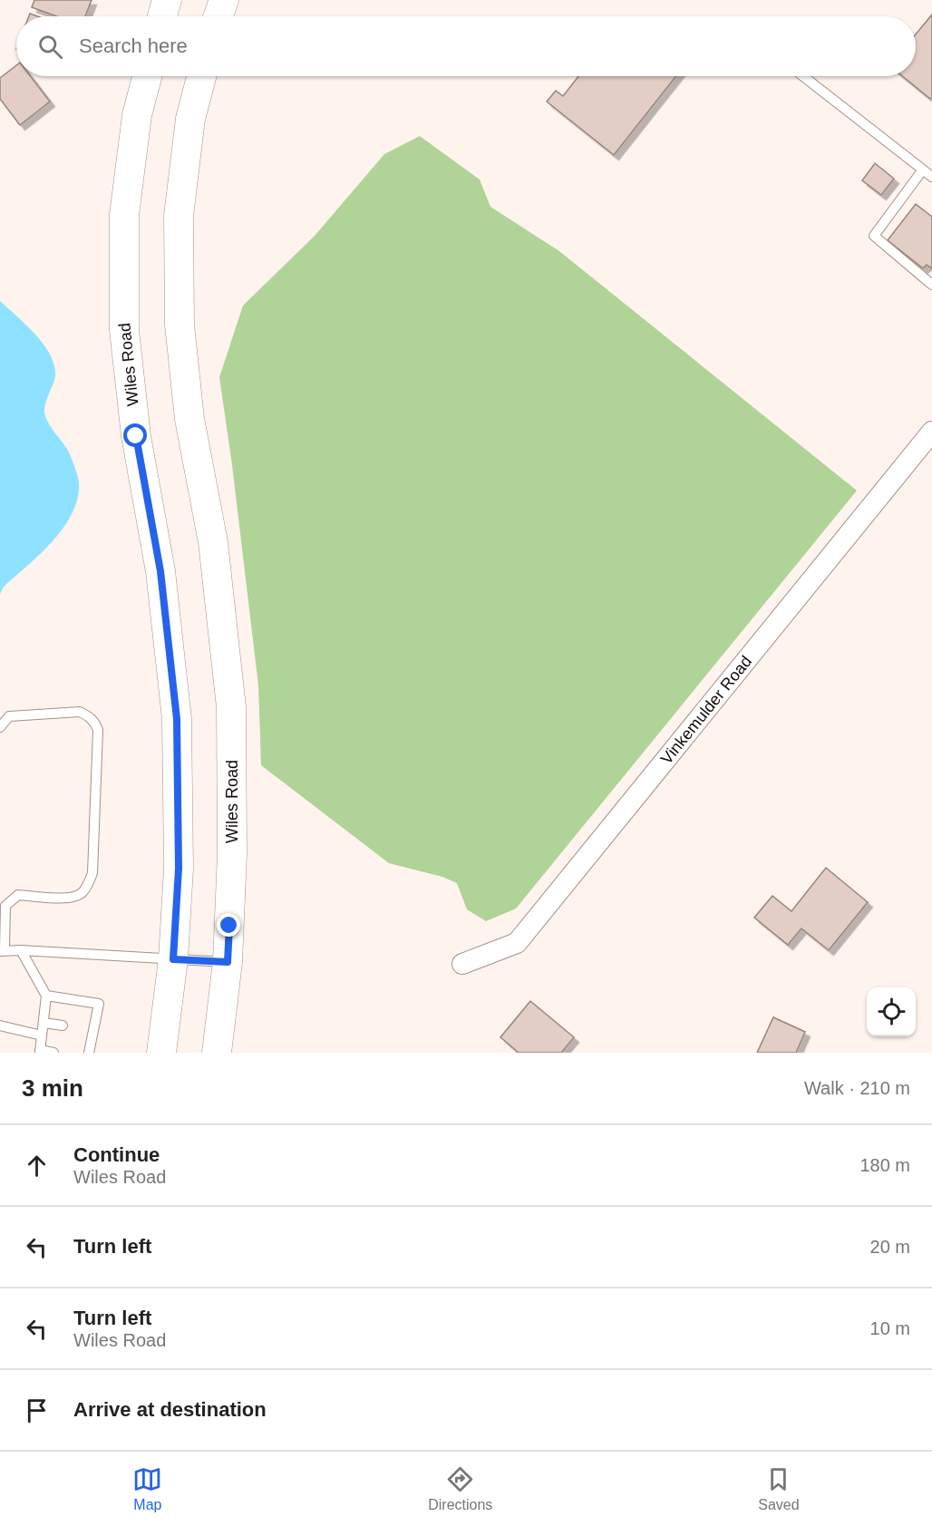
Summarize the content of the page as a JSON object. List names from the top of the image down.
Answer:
{
  "streets": {
    "main road": ["Wiles Road"],
    "street": ["Vinkemulder Road"]
  },
  "page": {
    "search": "Search here",
    "heading": ["3 min", "Walk · 210 m"],
    "list": [
      ["Continue", "Wiles Road", "180 m"],
      ["Turn left", "20 m"],
      ["Turn left", "Wiles Road", "10 m"],
      "Arrive at destination"
    ],
    "nav": ["Map", "Directions", "Saved"]
  }
}
